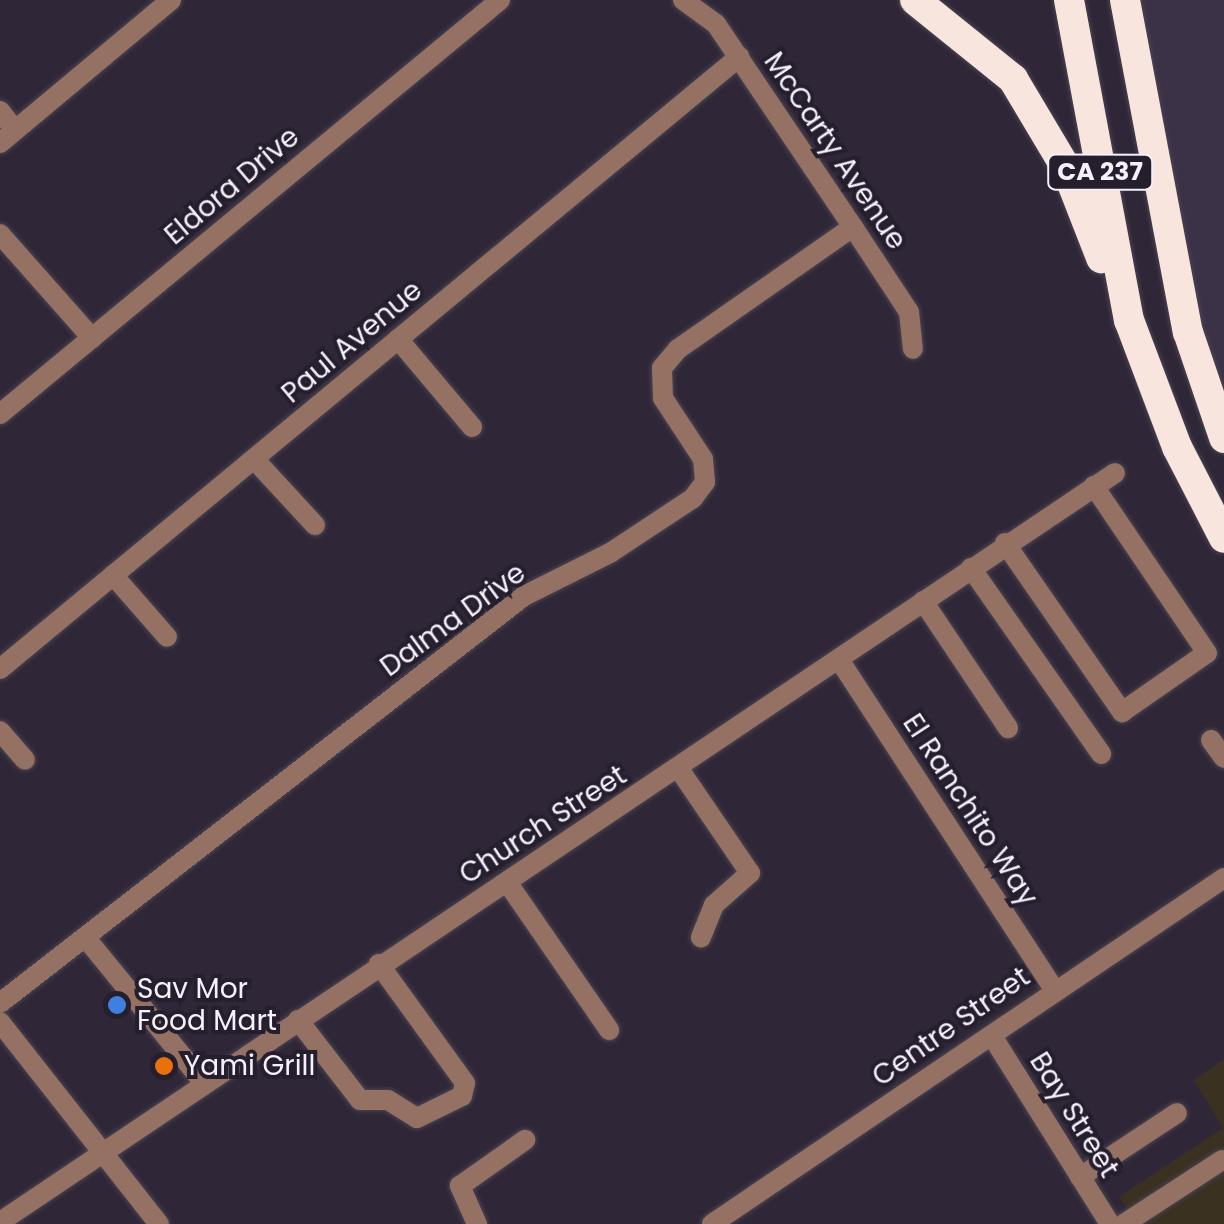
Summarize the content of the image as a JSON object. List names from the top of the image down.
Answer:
{
  "streets": {
    "highway": ["CA 237"],
    "street": [
      "McCarty Avenue",
      "Eldora Drive",
      "Paul Avenue",
      "Dalma Drive",
      "El Ranchito Way",
      "Church Street",
      "Centre Street",
      "Bay Street"
    ]
  },
  "crossings": [
    ["McCarty Avenue", "Paul Avenue"],
    ["McCarty Avenue", "Dalma Drive"],
    ["El Ranchito Way", "Church Street"],
    ["El Ranchito Way", "Centre Street"],
    ["Centre Street", "Bay Street"]
  ],
  "places": ["Sav Mor Food Mart", "Yami Grill"]
}
